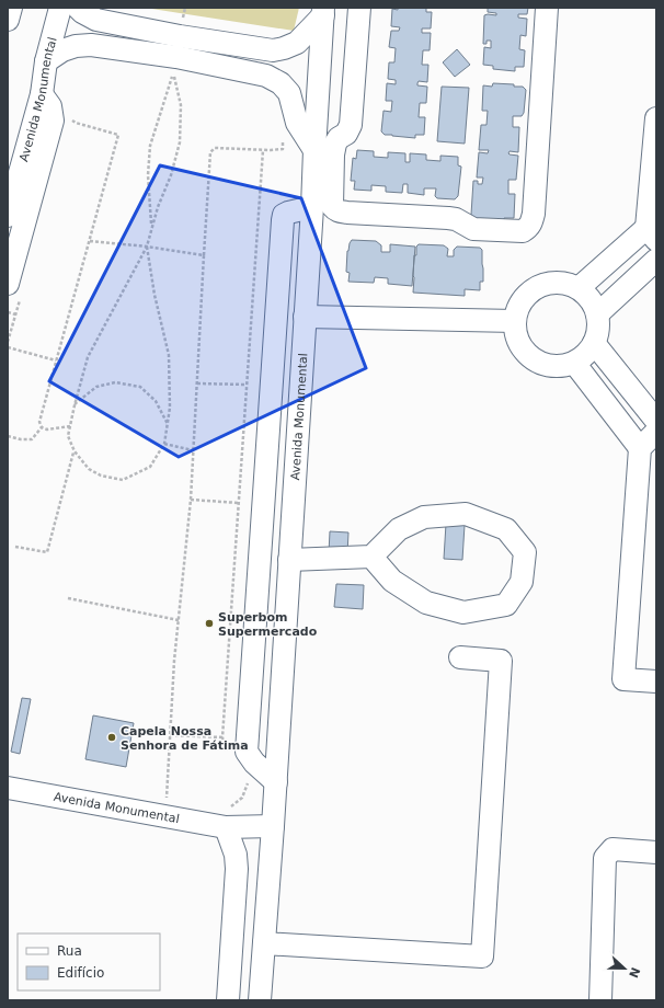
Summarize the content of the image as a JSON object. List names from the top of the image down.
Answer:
{
  "streets": {
    "street": ["Avenida Monumental"]
  },
  "places": ["Superbom Supermercado", "Capela Nossa Senhora de Fátima"],
  "legend": ["Rua", "Edifício"],
  "north": "right"
}
